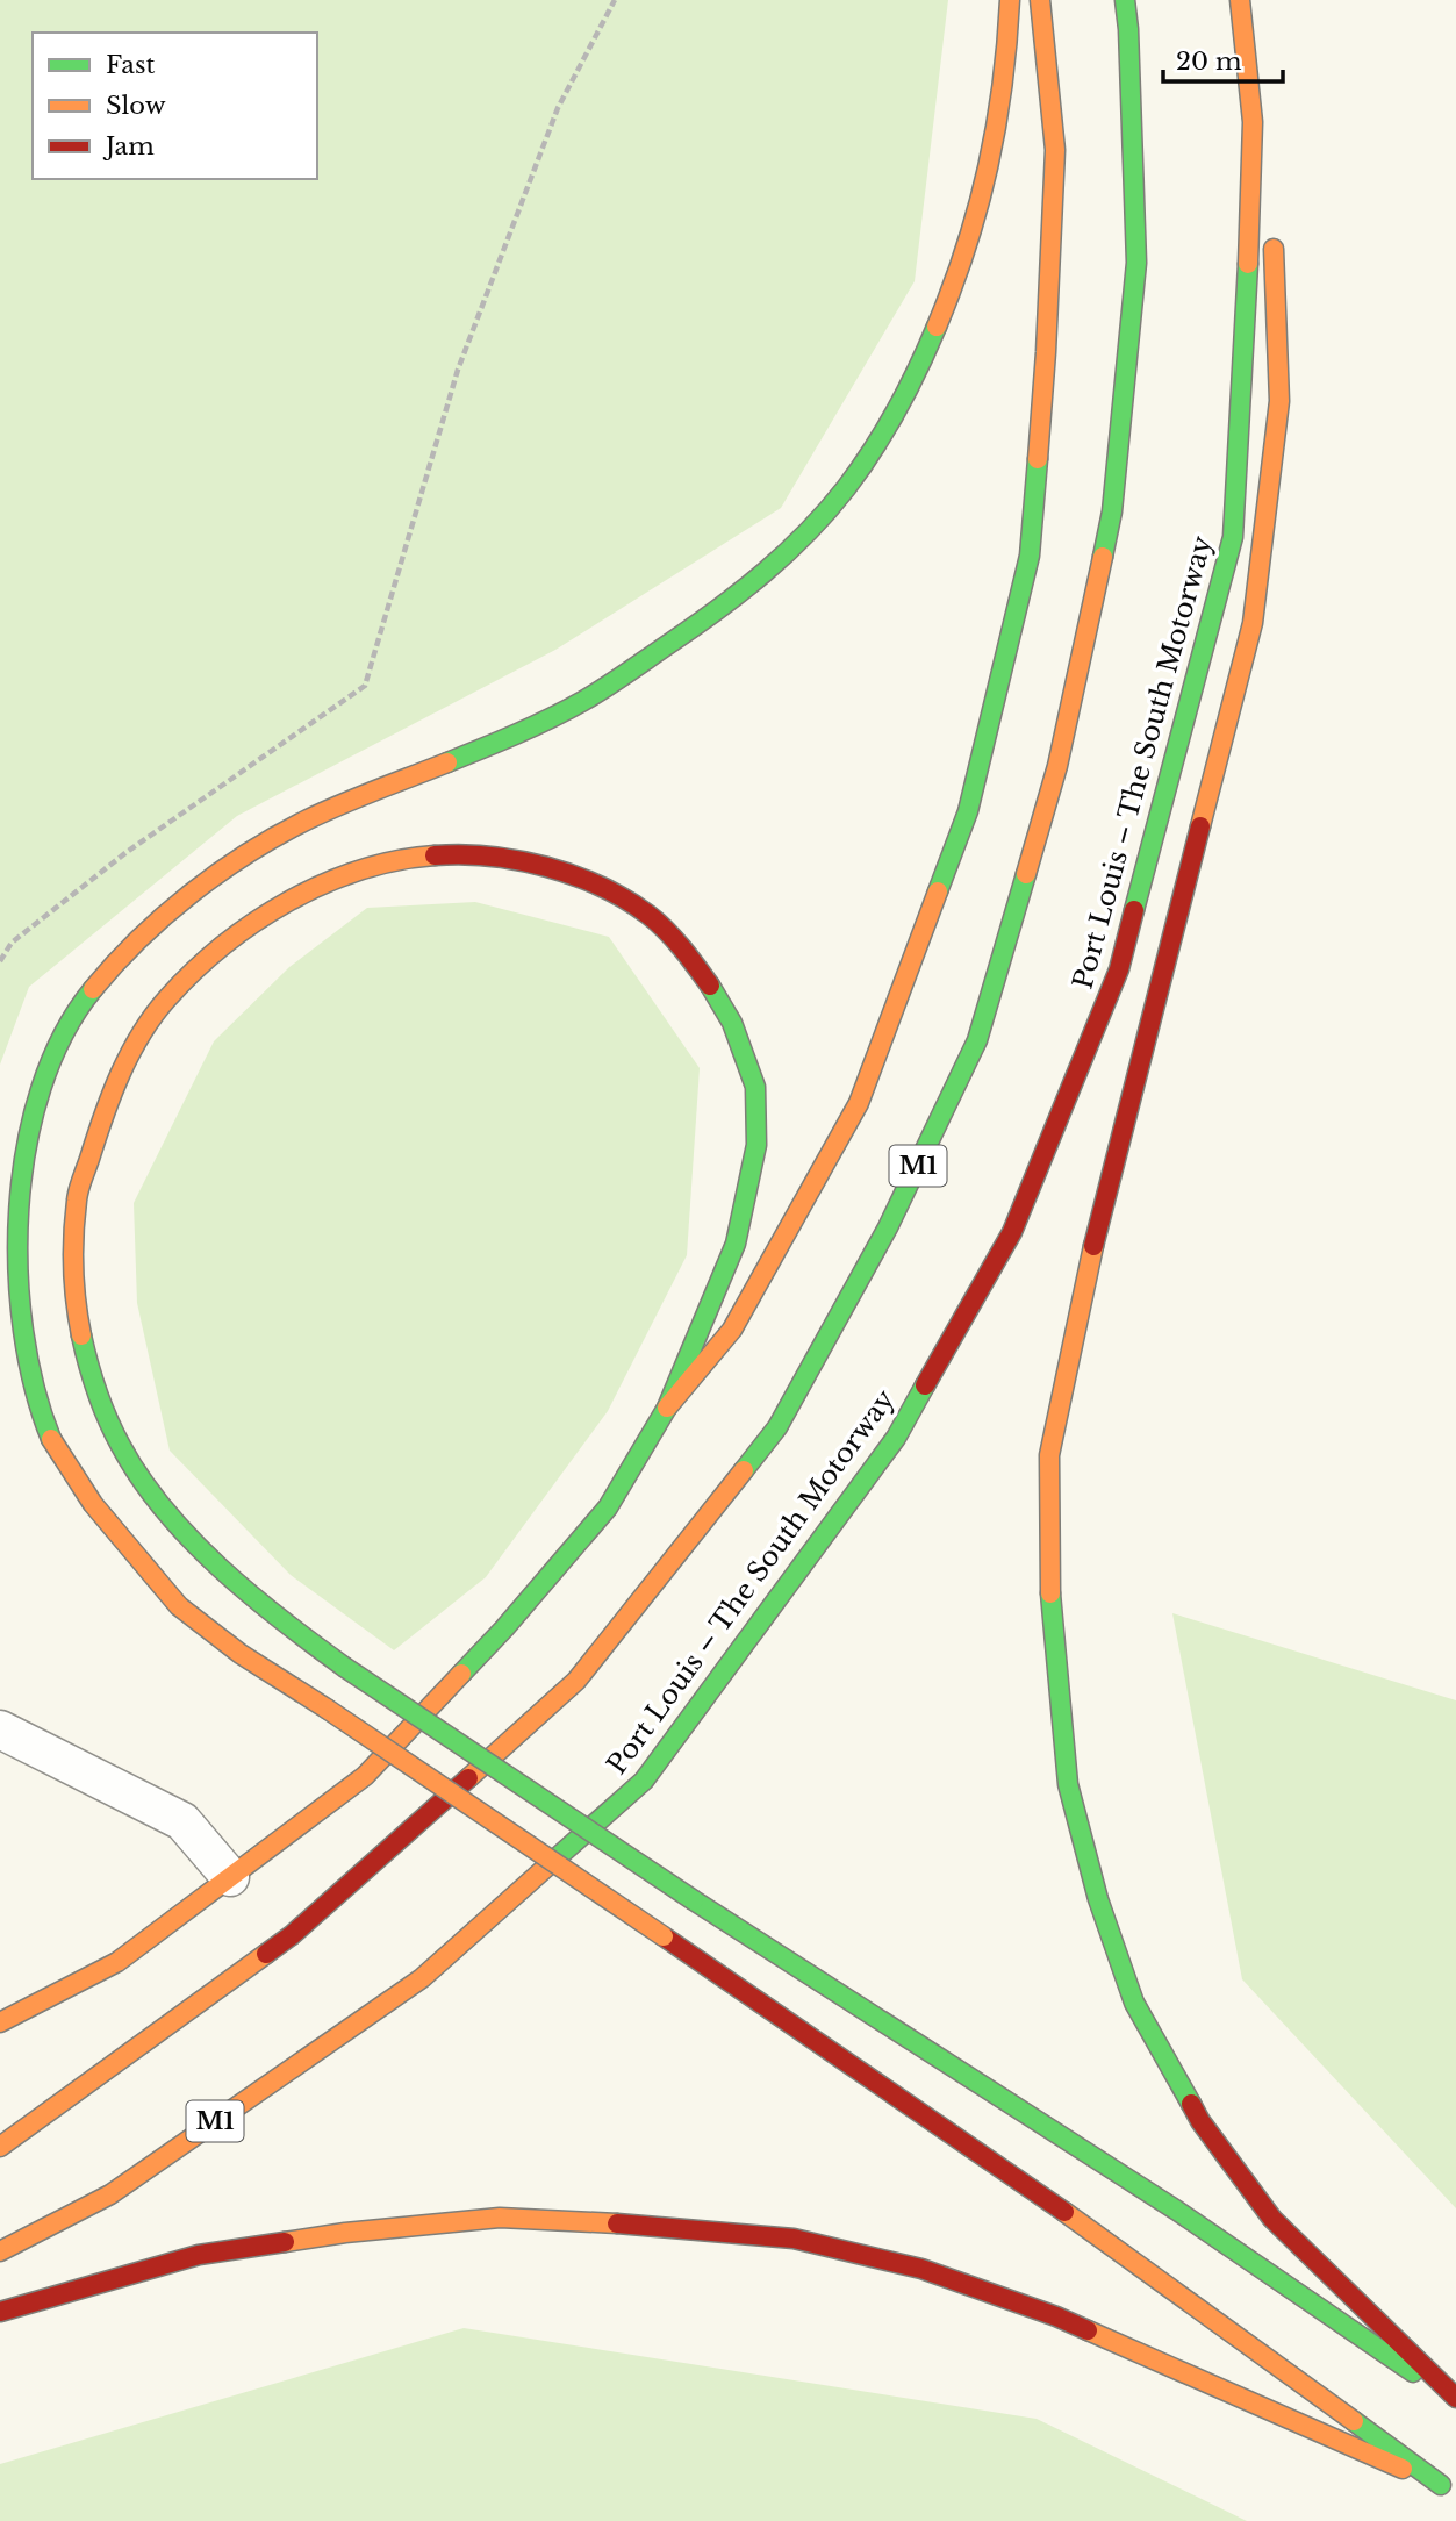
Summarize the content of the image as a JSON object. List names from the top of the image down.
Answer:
{
  "streets": {
    "main road": ["Port Louis – The South Motorway", "M1"]
  },
  "legend": ["Fast", "Slow", "Jam"],
  "scale_bar": "20 m"
}
